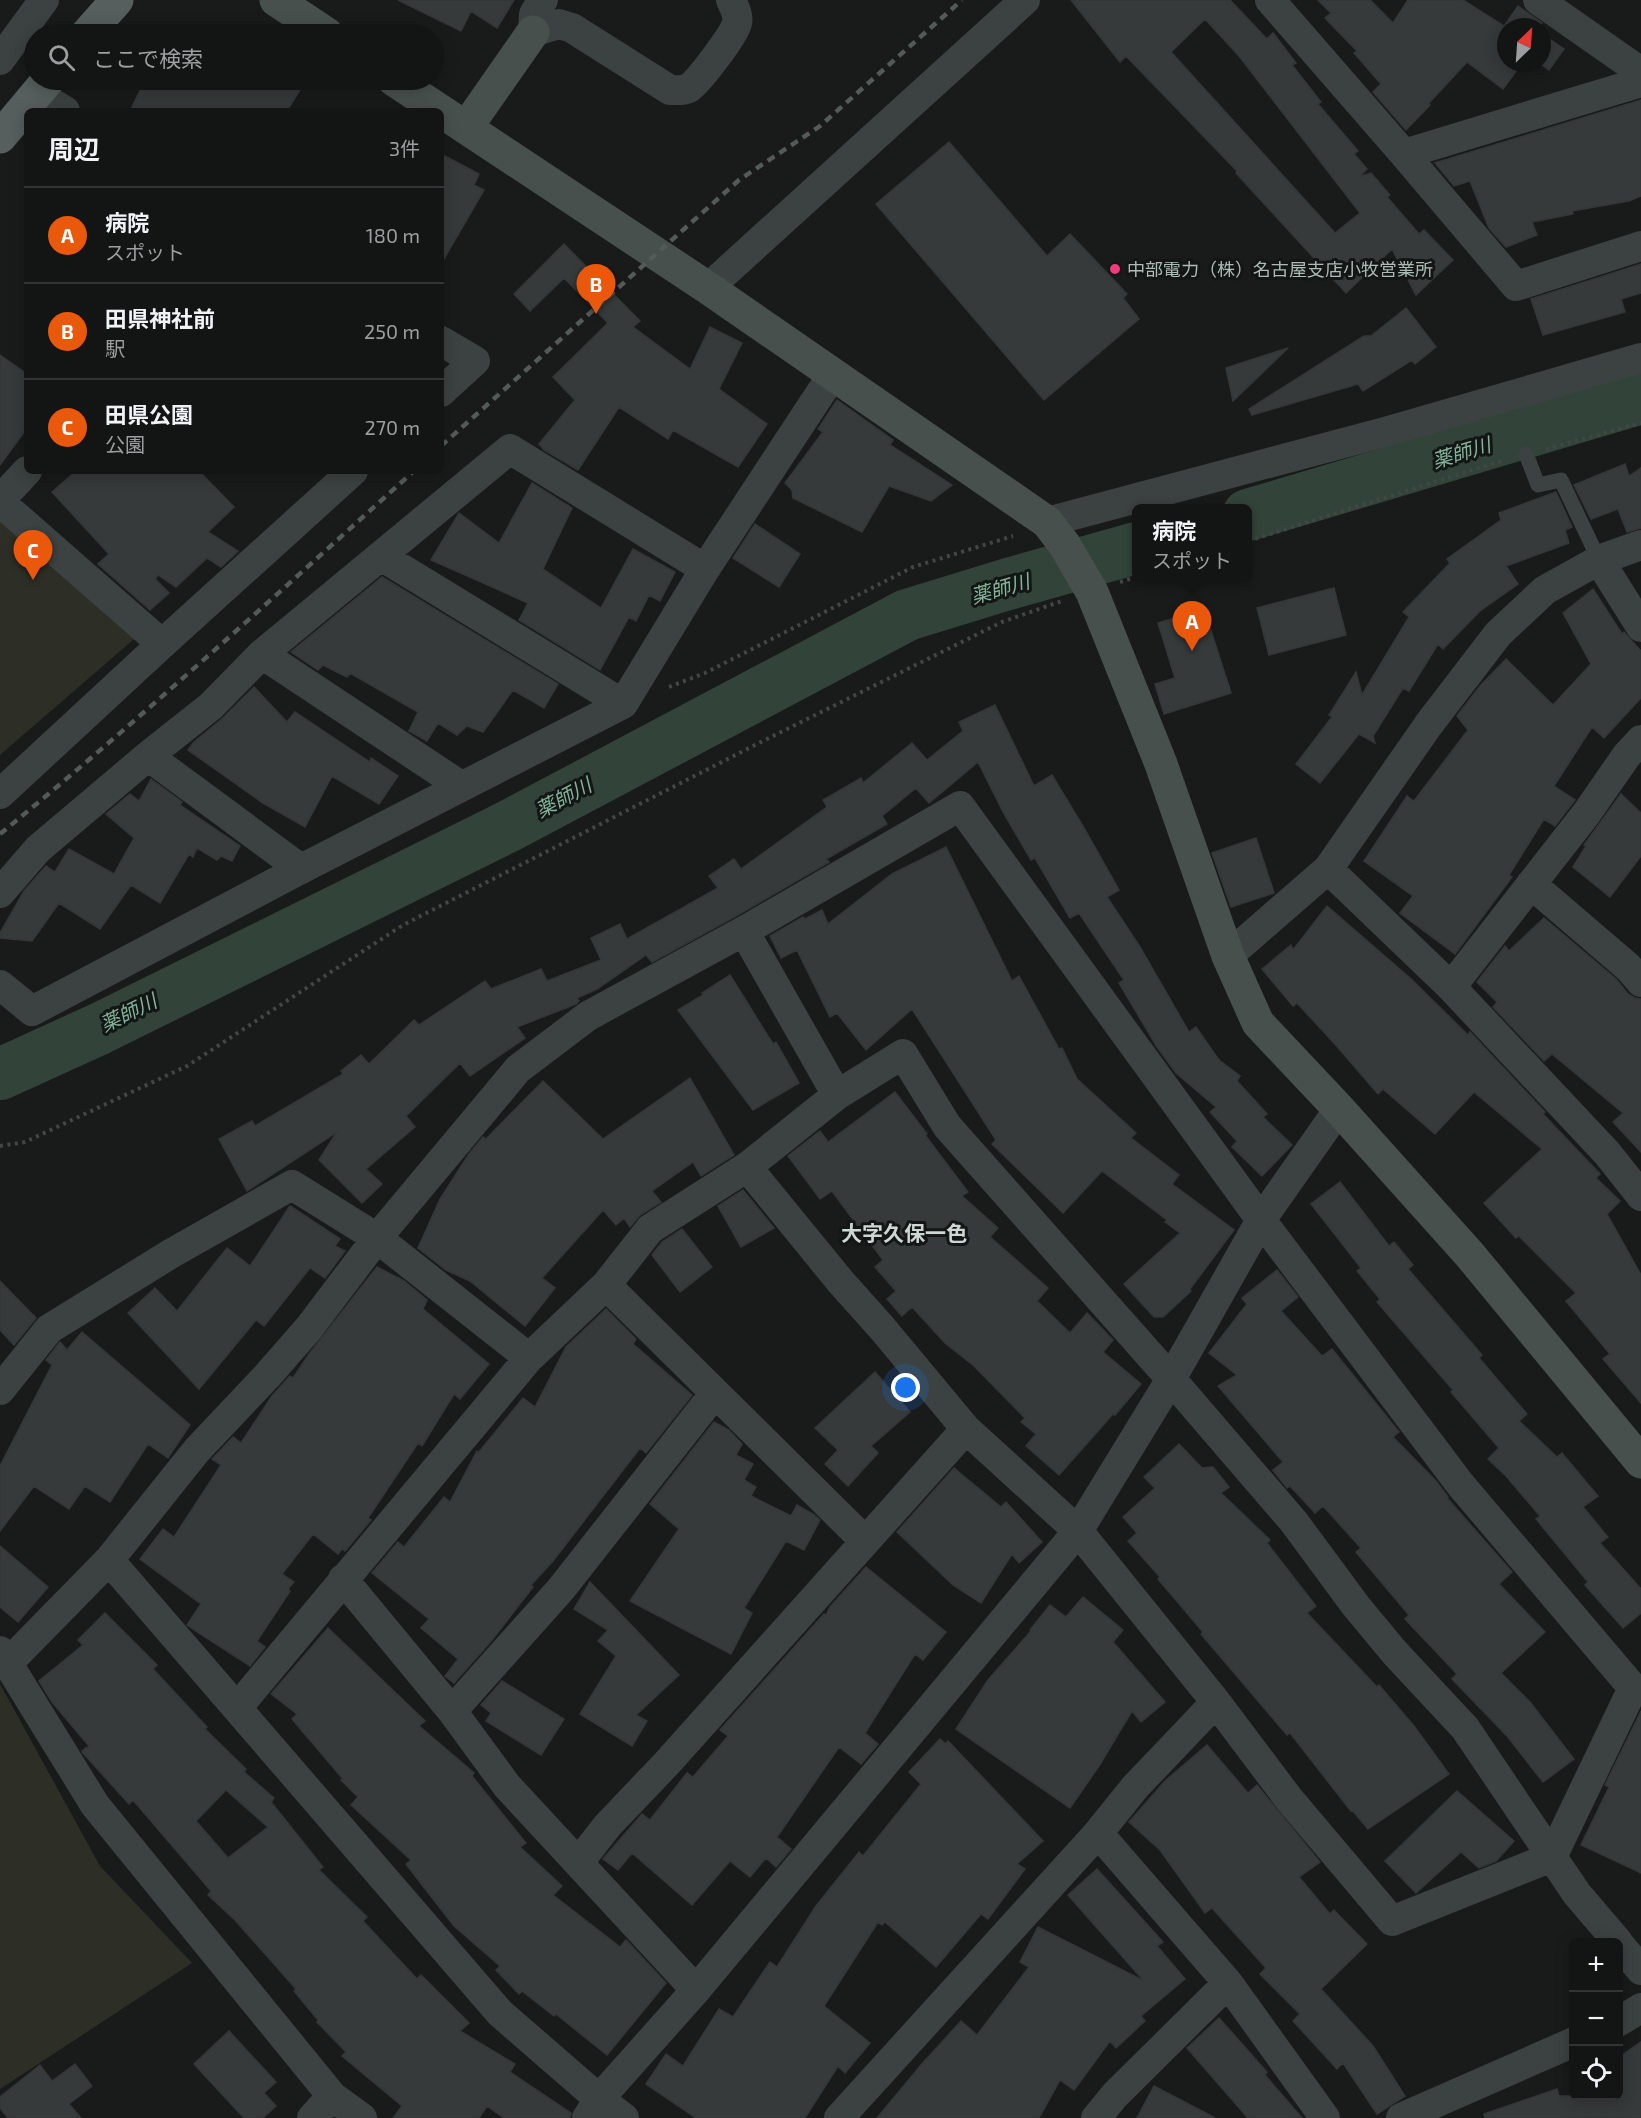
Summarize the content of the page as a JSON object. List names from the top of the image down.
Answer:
{
  "districts": ["大字久保一色"],
  "water": ["薬師川"],
  "places": ["中部電力（株）名古屋支店小牧営業所"],
  "north": "top right",
  "page": {
    "search": "ここで検索",
    "heading": ["周辺", "3件"],
    "list": [
      {
        "mark": "A",
        "name": "病院",
        "note": "スポット",
        "value": "180 m"
      },
      {
        "mark": "B",
        "name": "田県神社前",
        "note": "駅",
        "value": "250 m"
      },
      {
        "mark": "C",
        "name": "田県公園",
        "note": "公園",
        "value": "270 m"
      }
    ],
    "pins": ["B", "C", "A"],
    "popup": ["病院", "スポット"],
    "map_buttons": ["+", "−"]
  }
}
